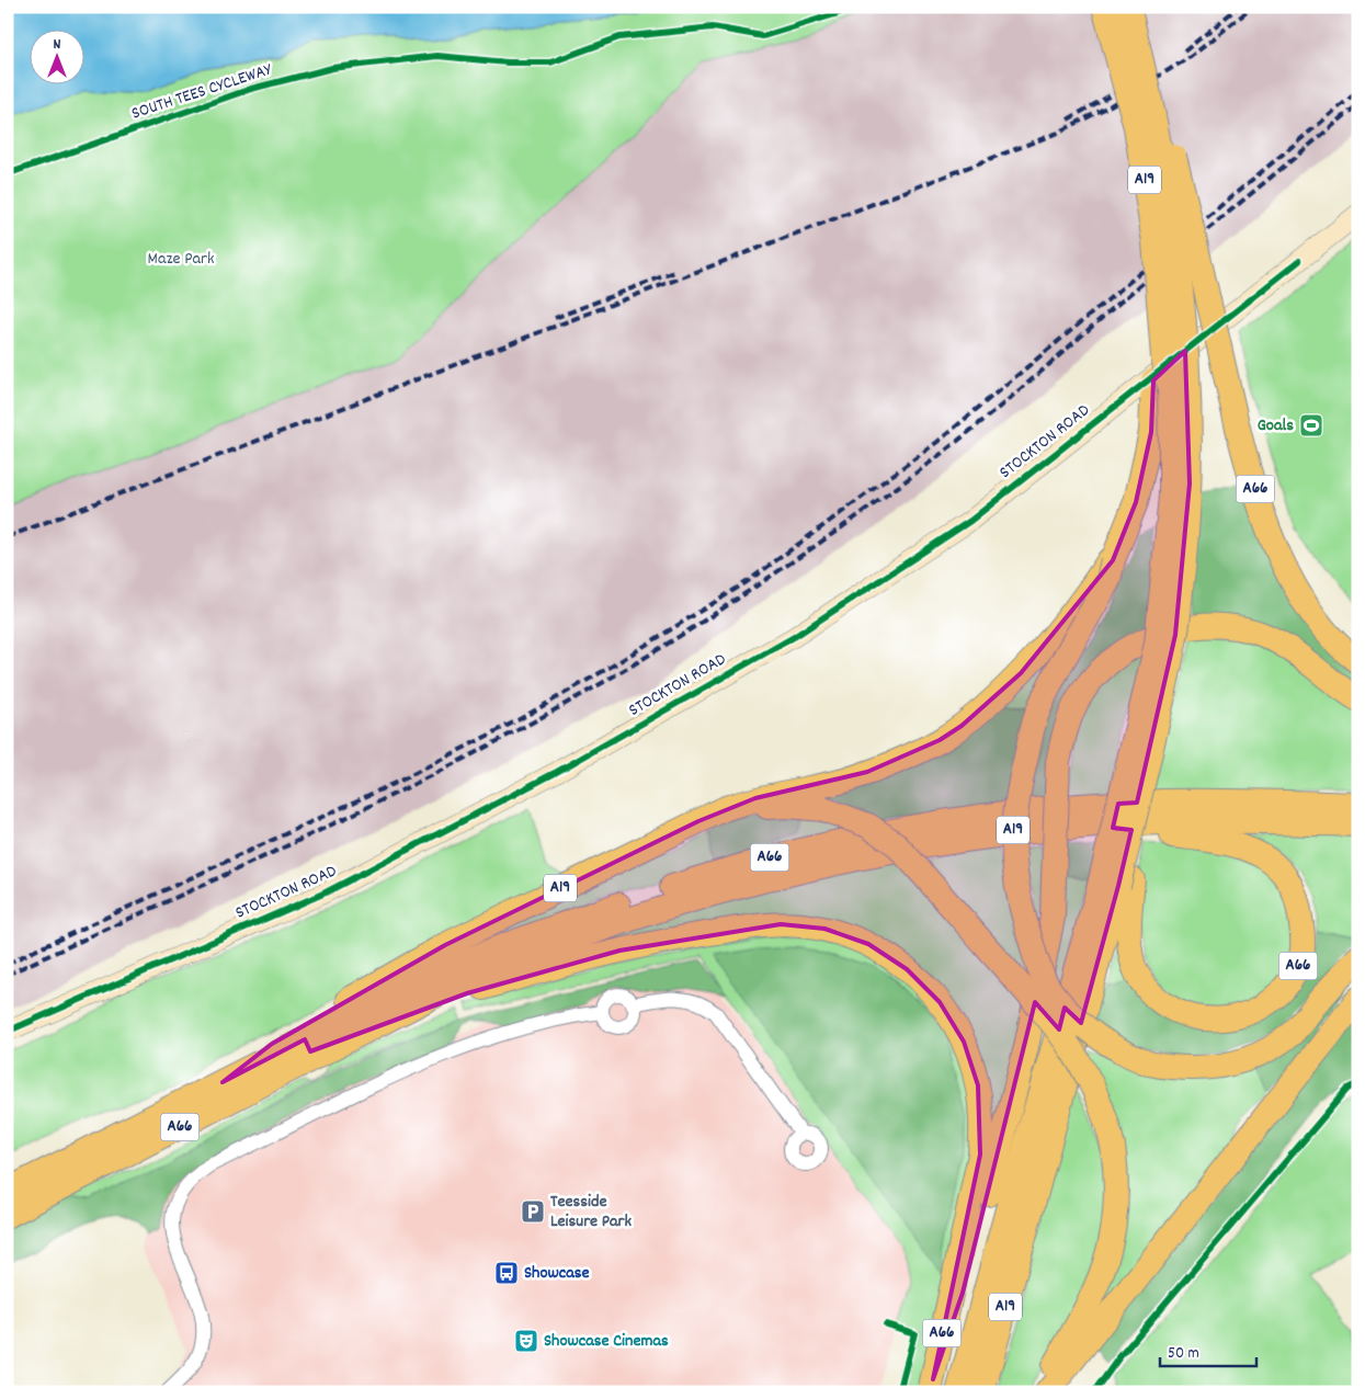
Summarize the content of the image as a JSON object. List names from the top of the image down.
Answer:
{
  "streets": {
    "highway": ["A19", "A66"],
    "main road": ["STOCKTON ROAD"],
    "cycle path": ["SOUTH TEES CYCLEWAY"]
  },
  "crossings": [
    ["A19", "A66"]
  ],
  "parks": ["Maze Park"],
  "places": {
    "sports": ["Goals"],
    "parking": ["Teesside Leisure Park"],
    "bus stop": ["Showcase"],
    "theatre": ["Showcase Cinemas"]
  },
  "scale_bar": "50 m",
  "north": "top"
}
